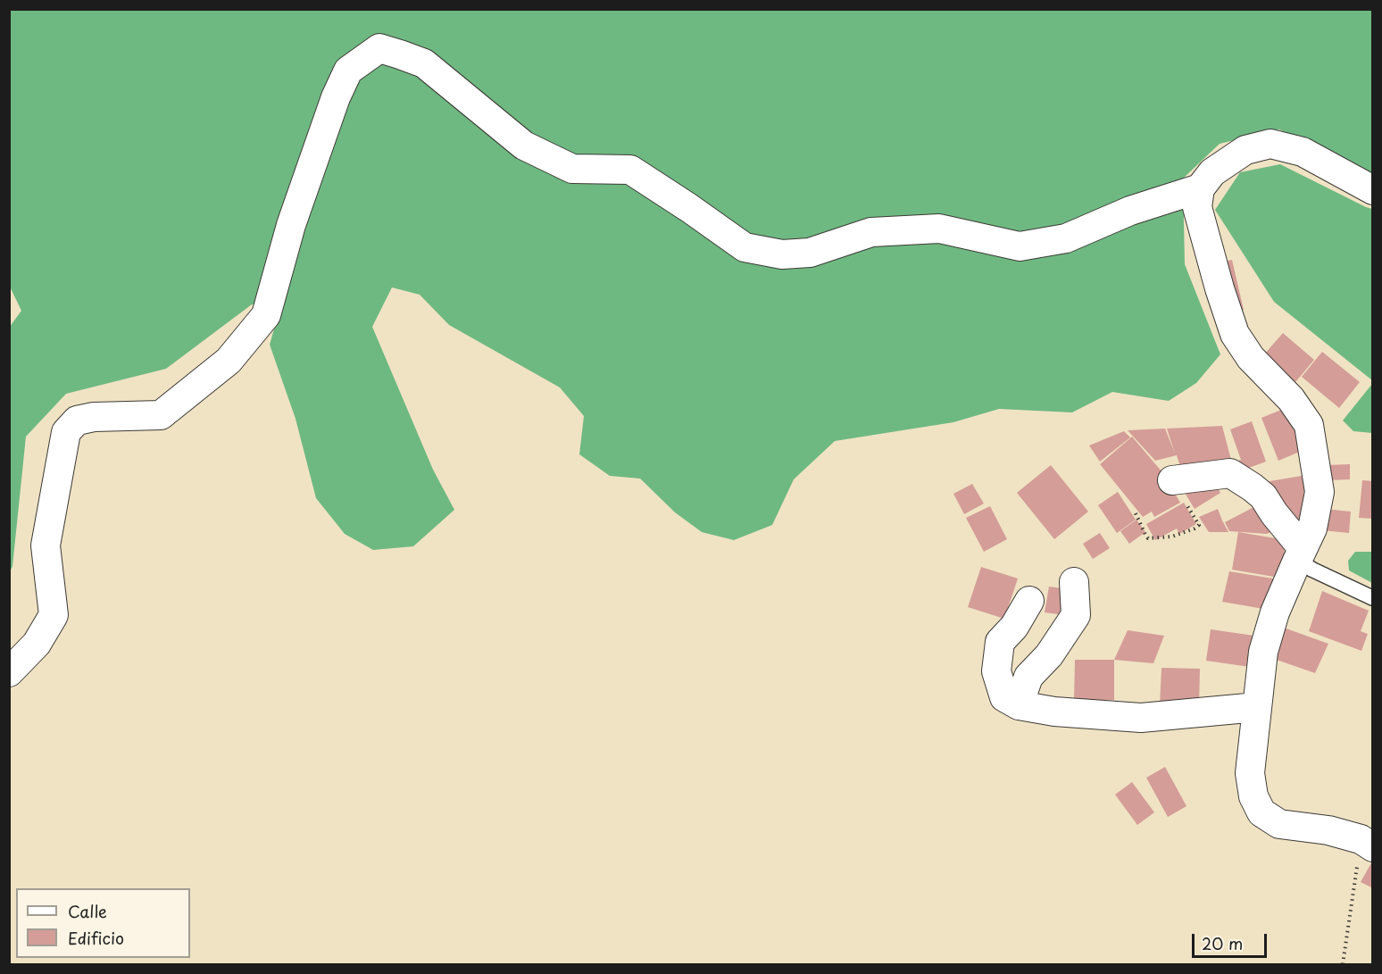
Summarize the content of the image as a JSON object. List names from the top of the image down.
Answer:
{
  "legend": ["Calle", "Edificio"],
  "scale_bar": "20 m"
}
